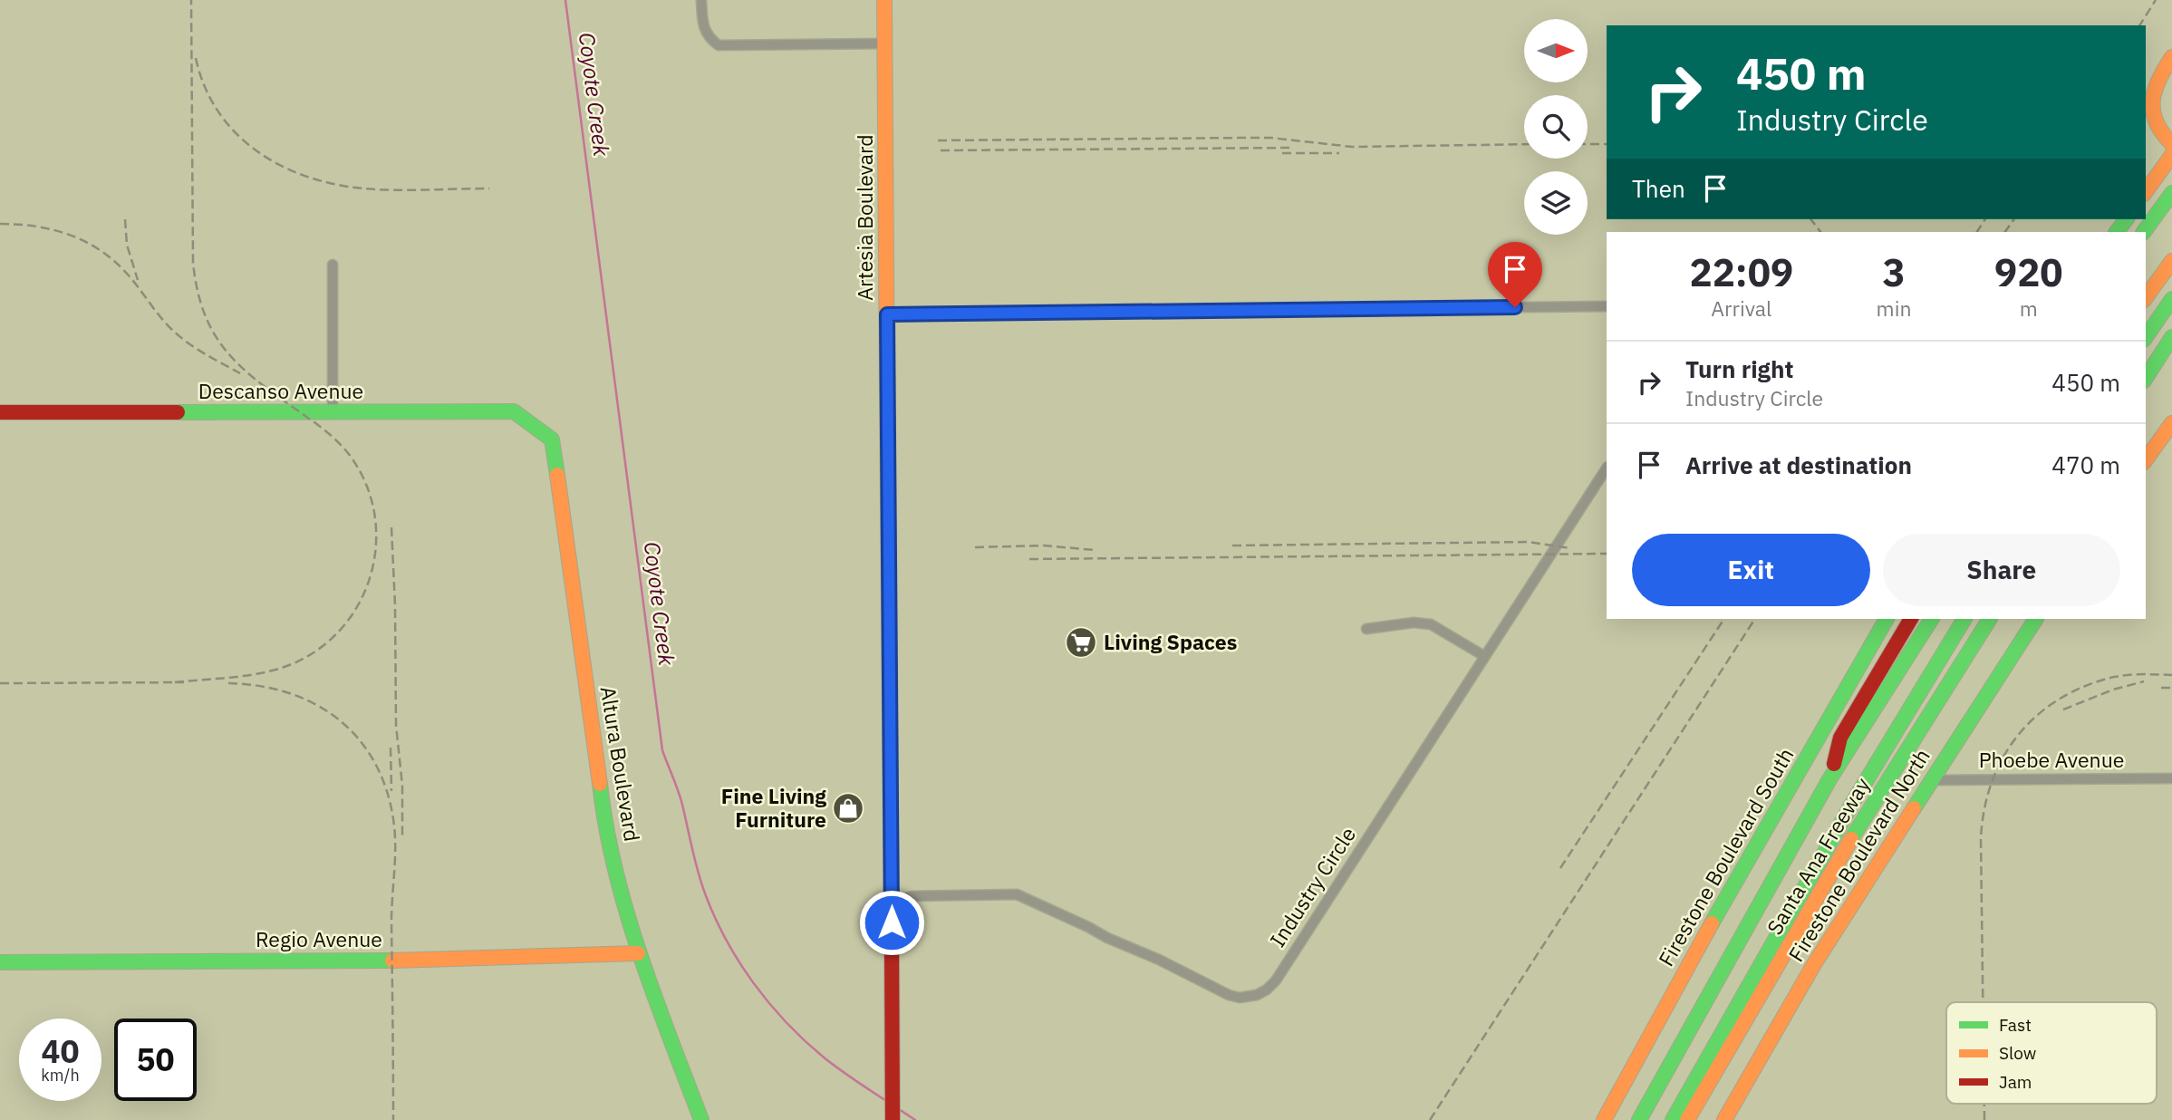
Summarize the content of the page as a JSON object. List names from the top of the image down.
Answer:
{
  "streets": {
    "main road": [
      "Artesia Boulevard",
      "Descanso Avenue",
      "Altura Boulevard",
      "Firestone Boulevard North",
      "Santa Ana Freeway",
      "Firestone Boulevard South",
      "Regio Avenue"
    ],
    "street": ["Phoebe Avenue", "Industry Circle"]
  },
  "crossings": [
    ["Artesia Boulevard", "Industry Circle"],
    ["Descanso Avenue", "Altura Boulevard"],
    ["Phoebe Avenue", "Firestone Boulevard North"],
    ["Altura Boulevard", "Regio Avenue"]
  ],
  "water": ["Coyote Creek"],
  "places": {
    "supermarket": ["Living Spaces"],
    "shop": ["Fine Living Furniture"]
  },
  "legend": ["Fast", "Slow", "Jam"],
  "north": "right",
  "page": {
    "turn": ["450 m", "Industry Circle"],
    "then": "Then",
    "eta": [
      "22:09",
      "Arrival",
      "3",
      "min",
      "920",
      "m"
    ],
    "list": [
      {
        "name": "Turn right",
        "note": "Industry Circle",
        "value": "450 m"
      },
      {
        "name": "Arrive at destination",
        "value": "470 m"
      }
    ],
    "buttons": ["Exit", "Share"],
    "speed": "40 km/h",
    "limit": "50"
  }
}
